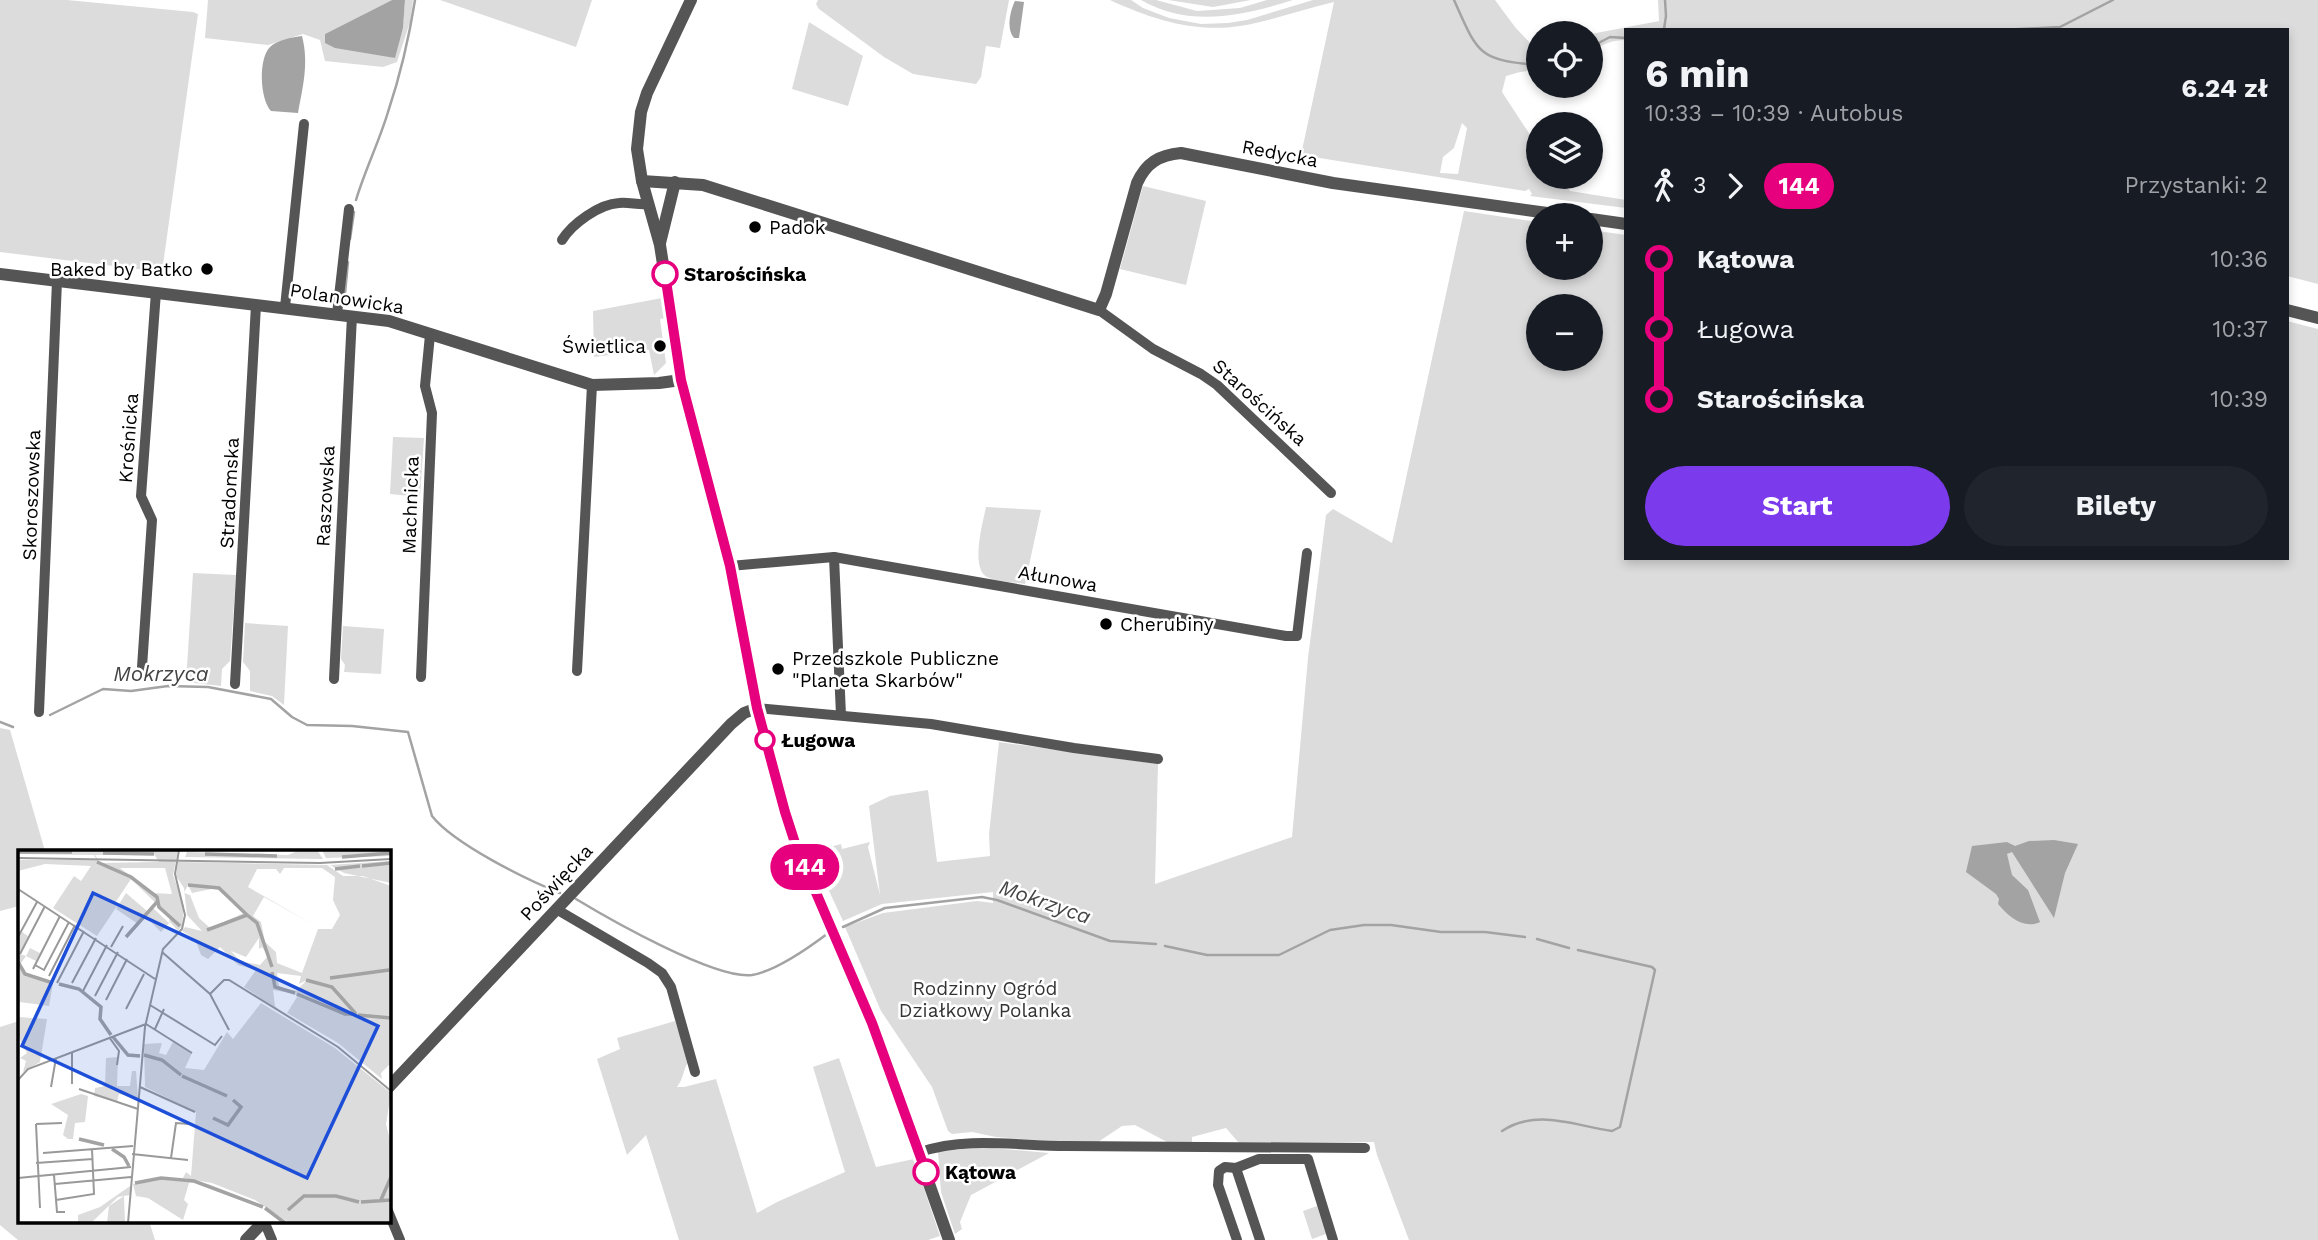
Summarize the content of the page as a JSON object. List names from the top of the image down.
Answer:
{
  "streets": {
    "street": [
      "Redycka",
      "Polanowicka",
      "Starościńska",
      "Krośnicka",
      "Stradomska",
      "Skoroszowska",
      "Raszowska",
      "Machnicka",
      "Ałunowa",
      "Poświęcka"
    ]
  },
  "crossings": [
    ["Redycka", "Starościńska"],
    ["Polanowicka", "Krośnicka"],
    ["Polanowicka", "Stradomska"],
    ["Polanowicka", "Skoroszowska"],
    ["Polanowicka", "Raszowska"],
    ["Polanowicka", "Machnicka"]
  ],
  "water": ["Mokrzyca"],
  "parks": ["Rodzinny Ogród Działkowy Polanka"],
  "places": [
    "Padok",
    "Baked by Batko",
    "Starościńska",
    "Świetlica",
    "Cherubiny",
    "Przedszkole Publiczne \"Planeta Skarbów\"",
    "Ługowa",
    "Kątowa"
  ],
  "lines": ["bus line 144"],
  "page": {
    "on_map": "144",
    "map_buttons": ["+", "−"],
    "heading": ["6 min", "10:33 – 10:39 · Autobus", "6.24 zł"],
    "legs": ["3", "144", "Przystanki: 2"],
    "list": [
      {
        "name": "Kątowa",
        "value": "10:36"
      },
      {
        "name": "Ługowa",
        "value": "10:37"
      },
      {
        "name": "Starościńska",
        "value": "10:39"
      }
    ],
    "buttons": ["Start", "Bilety"]
  }
}
